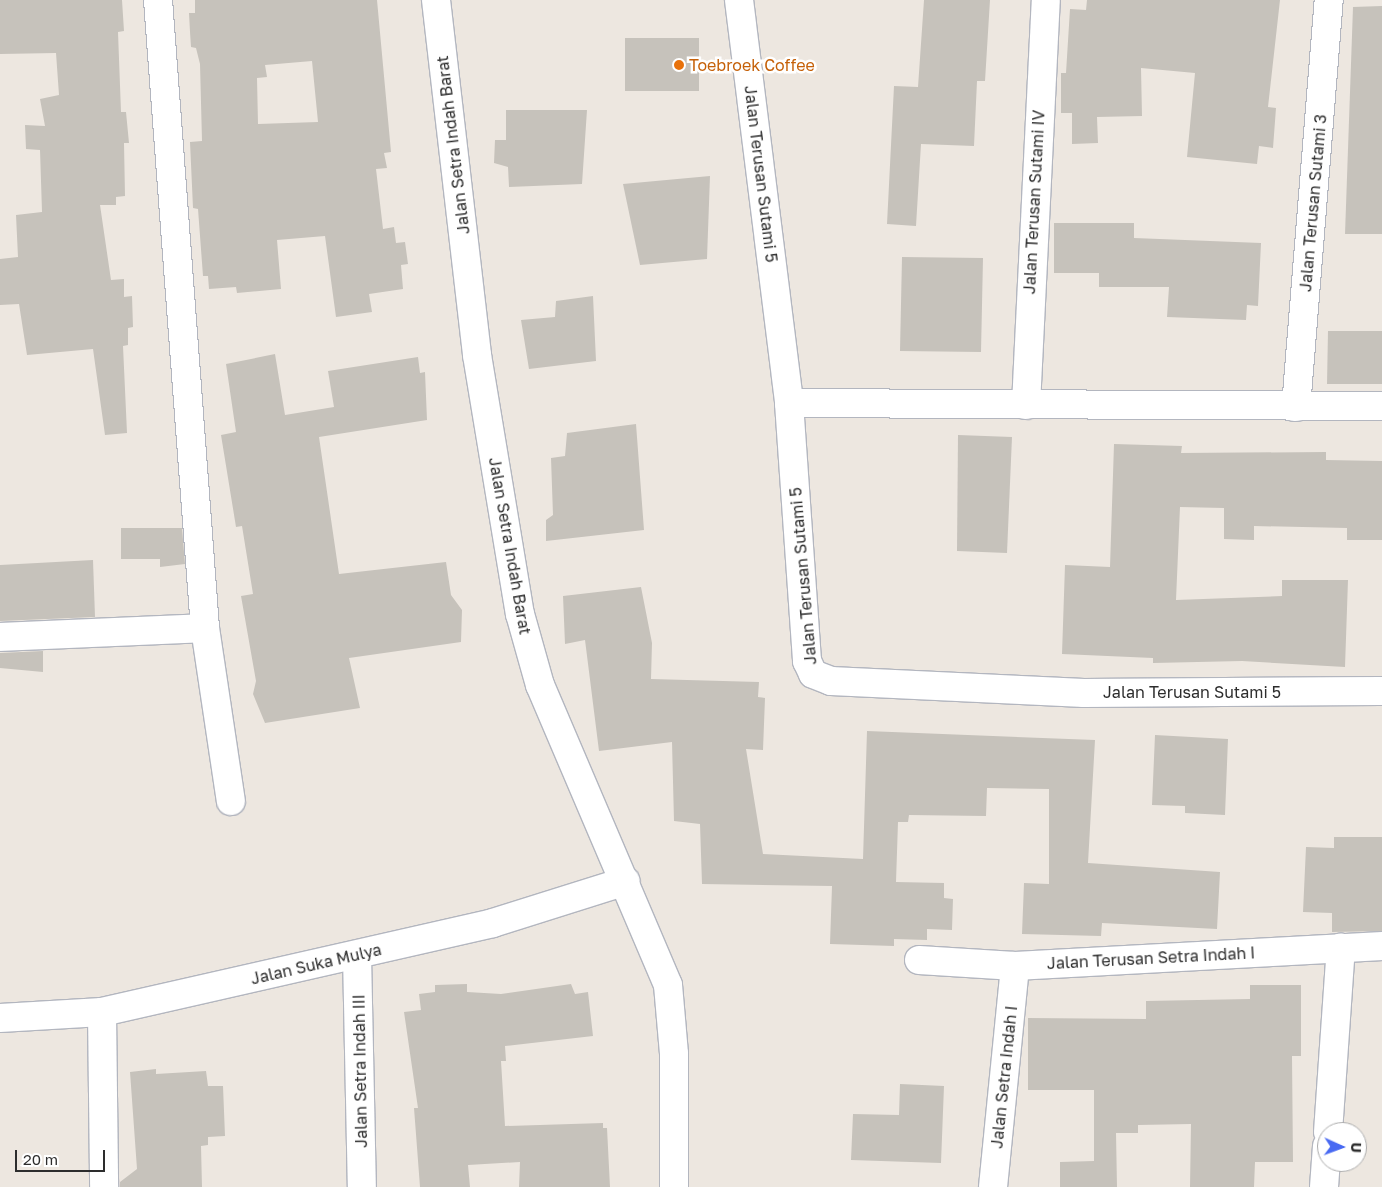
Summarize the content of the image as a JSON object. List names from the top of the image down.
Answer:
{
  "streets": {
    "street": [
      "Jalan Setra Indah Barat",
      "Jalan Terusan Sutami 5",
      "Jalan Terusan Sutami IV",
      "Jalan Terusan Sutami 3",
      "Jalan Terusan Setra Indah I",
      "Jalan Suka Mulya",
      "Jalan Setra Indah III",
      "Jalan Setra Indah I"
    ]
  },
  "crossings": [
    ["Jalan Setra Indah Barat", "Jalan Suka Mulya"],
    ["Jalan Terusan Setra Indah I", "Jalan Setra Indah I"],
    ["Jalan Suka Mulya", "Jalan Setra Indah III"]
  ],
  "places": ["Toebroek Coffee"],
  "scale_bar": "20 m",
  "north": "right"
}
